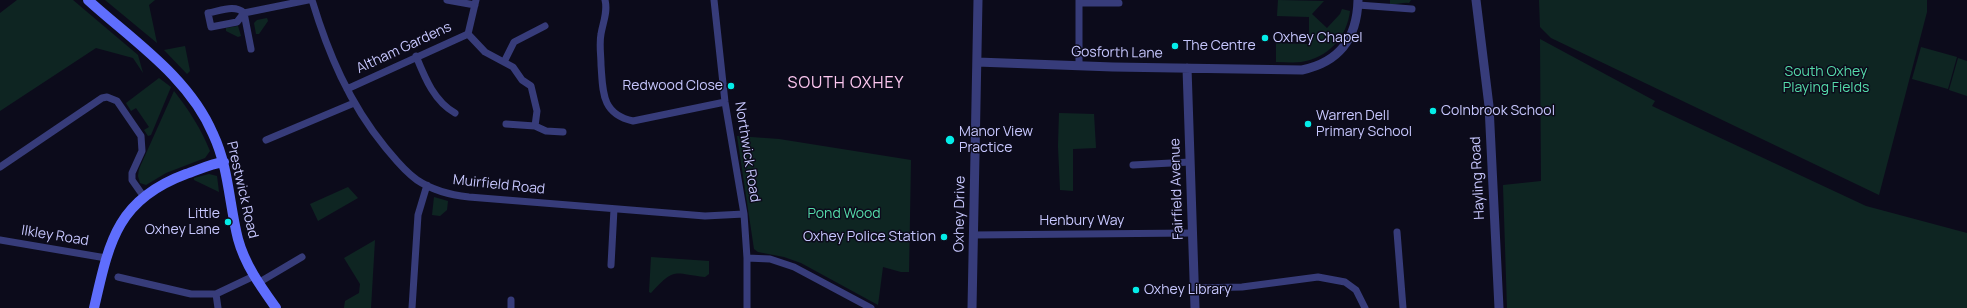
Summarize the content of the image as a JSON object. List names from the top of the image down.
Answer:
{
  "streets": {
    "main road": ["Prestwick Road"],
    "street": [
      "Altham Gardens",
      "Gosforth Lane",
      "Northwick Road",
      "Hayling Road",
      "Muirfield Road",
      "Fairfield Avenue",
      "Oxhey Drive",
      "Henbury Way",
      "Ilkley Road"
    ]
  },
  "crossings": [
    ["Altham Gardens", "Muirfield Road"],
    ["Gosforth Lane", "Fairfield Avenue"],
    ["Gosforth Lane", "Oxhey Drive"],
    ["Northwick Road", "Muirfield Road"],
    ["Fairfield Avenue", "Henbury Way"],
    ["Oxhey Drive", "Henbury Way"]
  ],
  "districts": ["SOUTH OXHEY"],
  "parks": ["South Oxhey Playing Fields", "Pond Wood"],
  "places": [
    "Oxhey Chapel",
    "The Centre",
    "Redwood Close",
    "Colnbrook School",
    "Warren Dell Primary School",
    "Manor View Practice",
    "Little Oxhey Lane",
    "Oxhey Police Station",
    "Oxhey Library"
  ]
}
